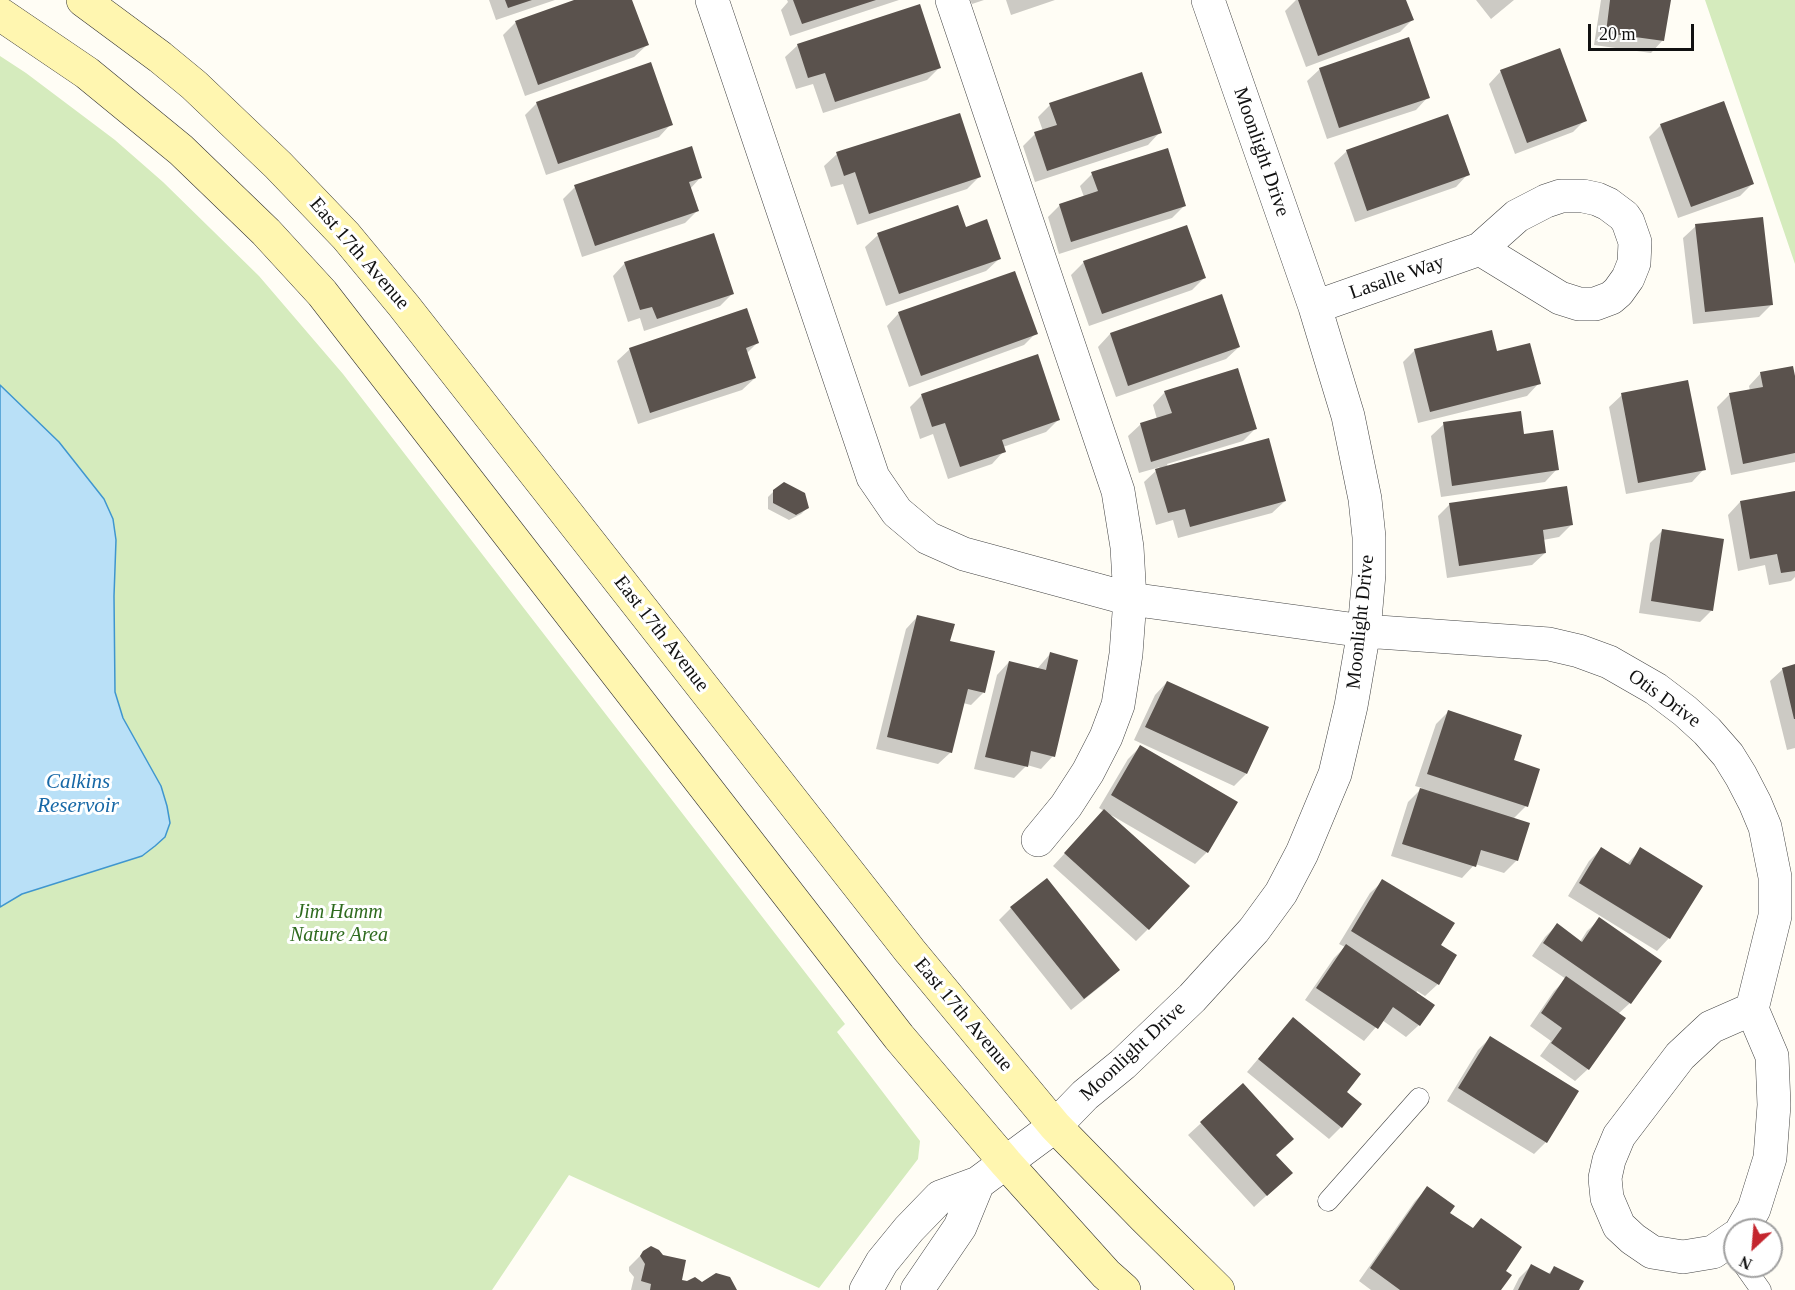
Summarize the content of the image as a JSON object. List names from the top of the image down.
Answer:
{
  "streets": {
    "main road": ["East 17th Avenue"],
    "street": ["Moonlight Drive", "Lasalle Way", "Otis Drive"]
  },
  "crossings": [
    ["Moonlight Drive", "East 17th Avenue"],
    ["Moonlight Drive", "Lasalle Way"],
    ["Moonlight Drive", "Otis Drive"]
  ],
  "water": ["Calkins Reservoir"],
  "parks": ["Jim Hamm Nature Area"],
  "scale_bar": "20 m",
  "north": "bottom left"
}
